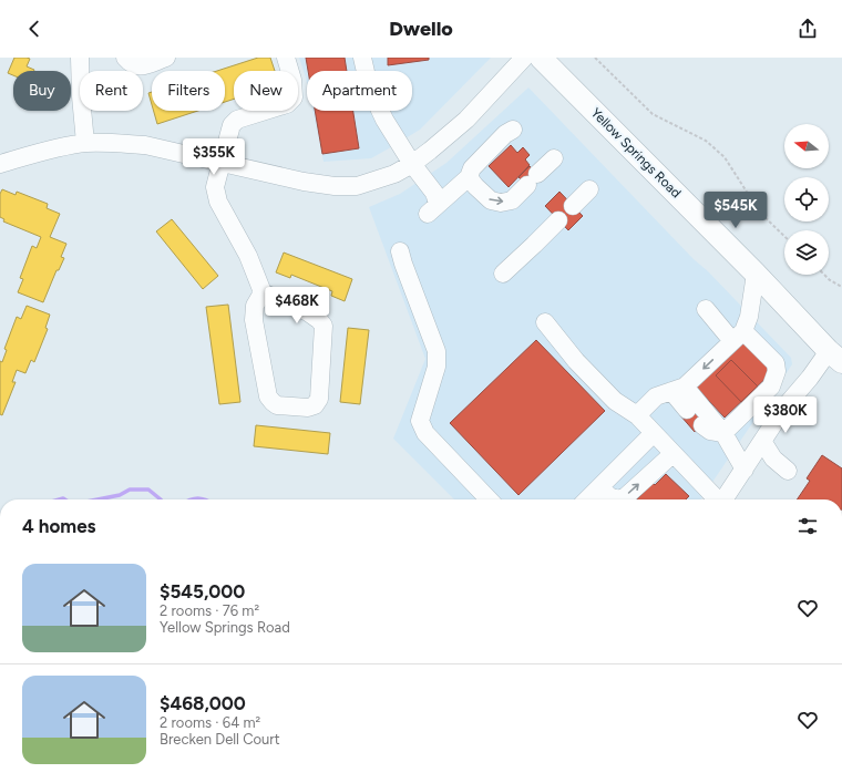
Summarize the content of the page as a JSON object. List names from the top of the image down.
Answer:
{
  "streets": {
    "main road": ["Yellow Springs Road"]
  },
  "north": "left",
  "page": {
    "header": "Dwello",
    "chip": [
      "Buy",
      "Rent",
      "Filters",
      "New",
      "Apartment"
    ],
    "price": [
      "$355K",
      "$545K",
      "$468K",
      "$380K"
    ],
    "heading": "4 homes",
    "list": [
      {
        "name": "$545,000",
        "note": "2 rooms · 76 m² · Yellow Springs Road"
      },
      {
        "name": "$468,000",
        "note": "2 rooms · 64 m² · Brecken Dell Court"
      }
    ]
  }
}
